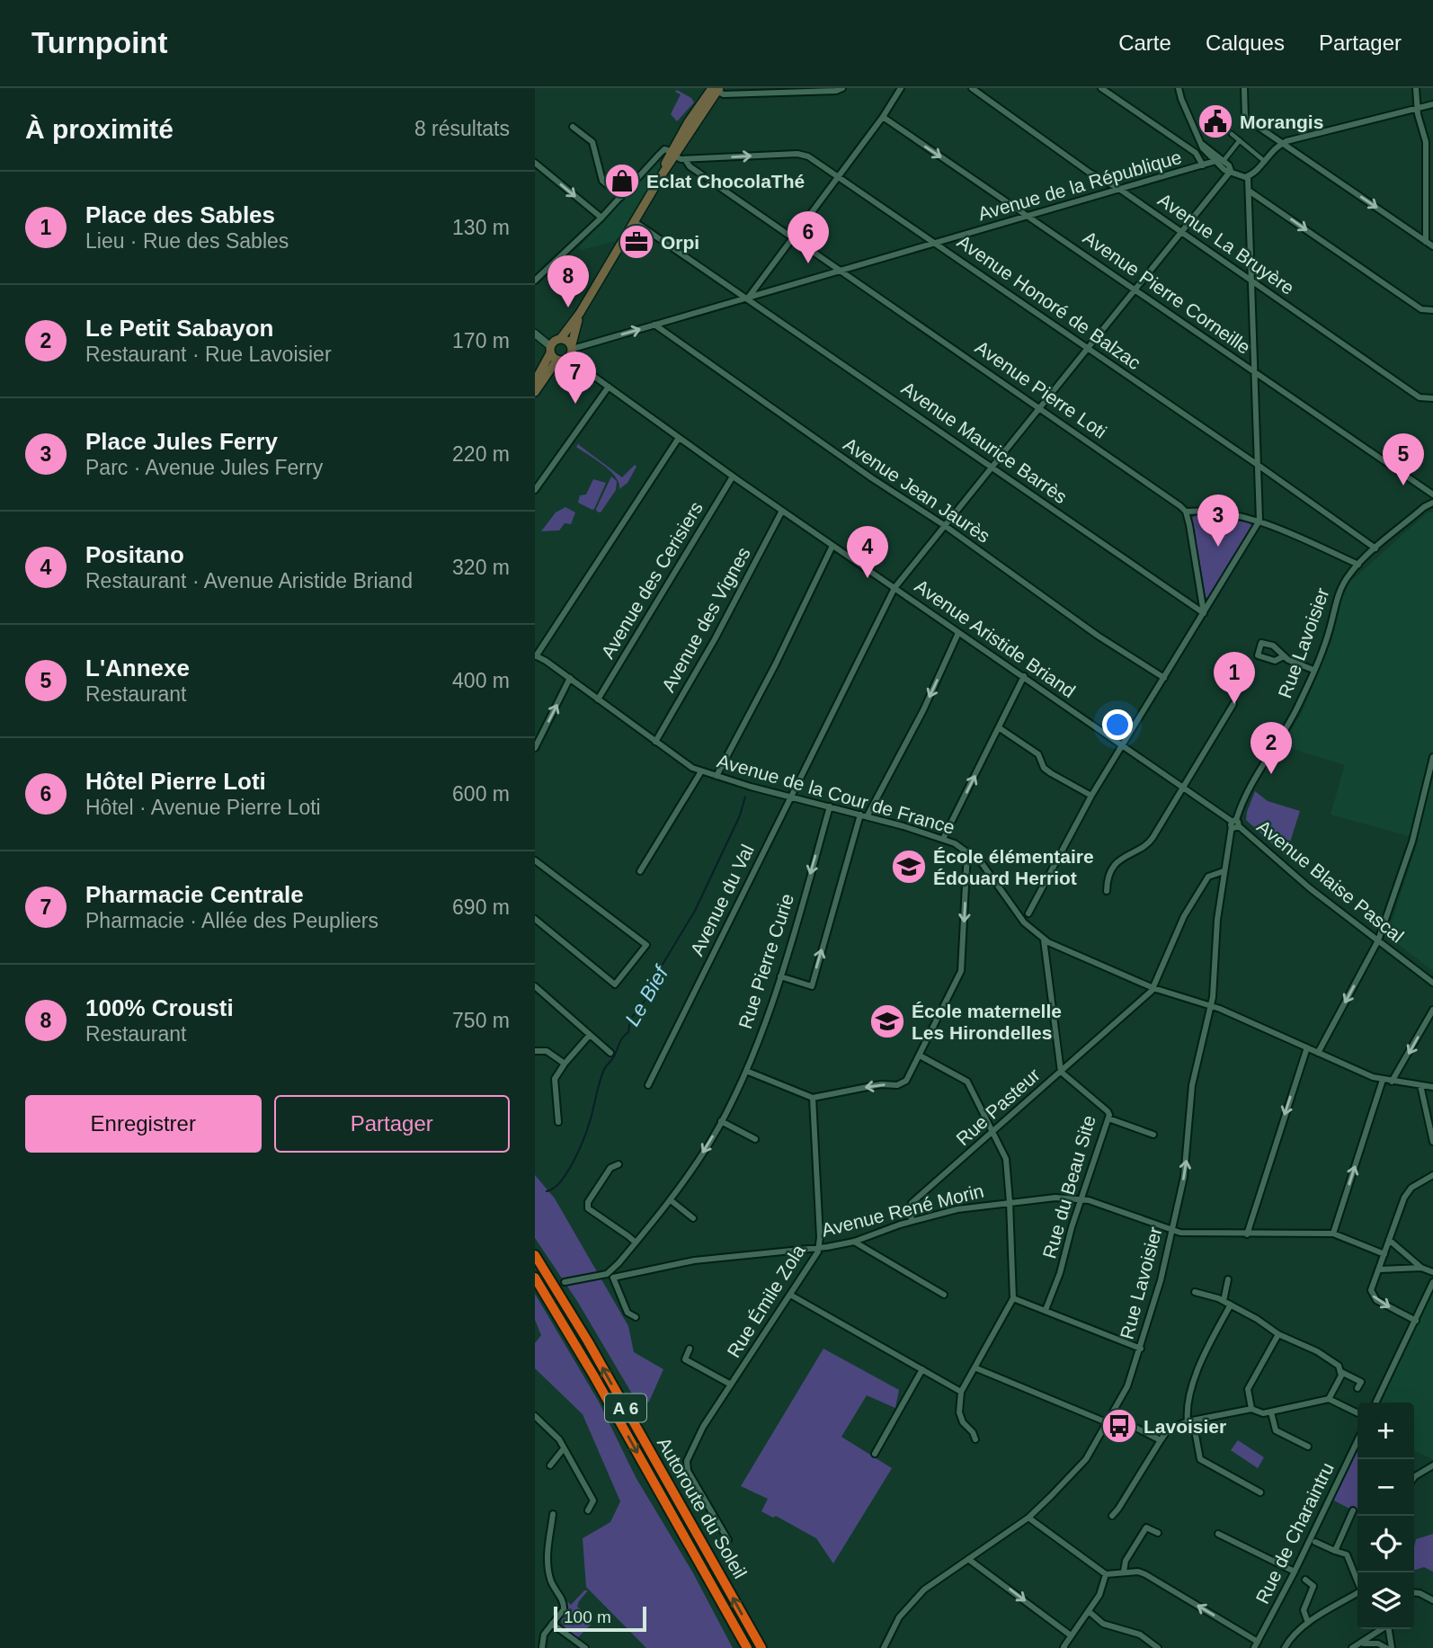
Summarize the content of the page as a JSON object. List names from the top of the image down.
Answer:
{
  "streets": {
    "highway": ["A 6", "Autoroute du Soleil"],
    "street": [
      "Avenue de la République",
      "Avenue La Bruyère",
      "Avenue Pierre Corneille",
      "Avenue Honoré de Balzac",
      "Avenue Pierre Loti",
      "Avenue Maurice Barrès",
      "Avenue Jean Jaurès",
      "Avenue des Cerisiers",
      "Avenue des Vignes",
      "Avenue Aristide Briand",
      "Rue Lavoisier",
      "Avenue de la Cour de France",
      "Avenue Blaise Pascal",
      "Avenue du Val",
      "Rue Pierre Curie",
      "Rue Pasteur",
      "Rue du Beau Site",
      "Avenue René Morin",
      "Rue Émile Zola",
      "Rue de Charaintru"
    ]
  },
  "crossings": [
    ["Avenue de la République", "Avenue La Bruyère"],
    ["Avenue de la République", "Avenue Pierre Corneille"],
    ["Avenue de la République", "Avenue Honoré de Balzac"],
    ["Avenue de la République", "Avenue Pierre Loti"],
    ["Avenue de la République", "Avenue Maurice Barrès"],
    ["Avenue de la République", "Avenue Jean Jaurès"],
    ["Avenue de la République", "Avenue Aristide Briand"],
    ["Avenue La Bruyère", "Avenue du Val"],
    ["Avenue Pierre Corneille", "Avenue du Val"],
    ["Avenue Honoré de Balzac", "Avenue Pierre Loti"],
    ["Avenue Honoré de Balzac", "Rue Lavoisier"],
    ["Avenue Honoré de Balzac", "Avenue du Val"],
    ["Avenue Pierre Loti", "Avenue du Val"],
    ["Avenue Maurice Barrès", "Avenue du Val"],
    ["Avenue Jean Jaurès", "Avenue du Val"],
    ["Avenue des Cerisiers", "Avenue Aristide Briand"],
    ["Avenue des Cerisiers", "Avenue de la Cour de France"],
    ["Avenue des Vignes", "Avenue Aristide Briand"],
    ["Avenue des Vignes", "Avenue de la Cour de France"],
    ["Avenue Aristide Briand", "Rue Lavoisier"],
    ["Avenue Aristide Briand", "Avenue Blaise Pascal"],
    ["Avenue Aristide Briand", "Avenue du Val"],
    ["Rue Lavoisier", "Avenue de la Cour de France"],
    ["Rue Lavoisier", "Avenue Blaise Pascal"],
    ["Rue Lavoisier", "Rue Pasteur"],
    ["Rue Lavoisier", "Avenue René Morin"],
    ["Avenue de la Cour de France", "Avenue du Val"],
    ["Avenue de la Cour de France", "Rue Pierre Curie"],
    ["Avenue de la Cour de France", "Rue Pasteur"],
    ["Rue Pasteur", "Rue du Beau Site"],
    ["Rue Pasteur", "Avenue René Morin"],
    ["Rue du Beau Site", "Avenue René Morin"],
    ["Avenue René Morin", "Rue Émile Zola"]
  ],
  "one_way": ["Rue Pierre Curie"],
  "water": ["Le Bief"],
  "places": {
    "public building": ["Morangis"],
    "shop": ["Eclat ChocolaThé"],
    "office": ["Orpi"],
    "school or university": ["École élémentaire Édouard Herriot", "École maternelle Les Hirondelles"],
    "bus stop": ["Lavoisier"]
  },
  "scale_bar": "100 m",
  "page": {
    "header": "Turnpoint",
    "nav": ["Carte", "Calques", "Partager"],
    "heading": ["À proximité", "8 résultats"],
    "list": [
      {
        "mark": "1",
        "name": "Place des Sables",
        "note": "Lieu · Rue des Sables",
        "value": "130 m"
      },
      {
        "mark": "2",
        "name": "Le Petit Sabayon",
        "note": "Restaurant · Rue Lavoisier",
        "value": "170 m"
      },
      {
        "mark": "3",
        "name": "Place Jules Ferry",
        "note": "Parc · Avenue Jules Ferry",
        "value": "220 m"
      },
      {
        "mark": "4",
        "name": "Positano",
        "note": "Restaurant · Avenue Aristide Briand",
        "value": "320 m"
      },
      {
        "mark": "5",
        "name": "L'Annexe",
        "note": "Restaurant",
        "value": "400 m"
      },
      {
        "mark": "6",
        "name": "Hôtel Pierre Loti",
        "note": "Hôtel · Avenue Pierre Loti",
        "value": "600 m"
      },
      {
        "mark": "7",
        "name": "Pharmacie Centrale",
        "note": "Pharmacie · Allée des Peupliers",
        "value": "690 m"
      },
      {
        "mark": "8",
        "name": "100% Crousti",
        "note": "Restaurant",
        "value": "750 m"
      }
    ],
    "pins": [
      "6",
      "8",
      "7",
      "5",
      "3",
      "4",
      "1",
      "2"
    ],
    "buttons": ["Enregistrer", "Partager"],
    "map_buttons": ["+", "−"],
    "scale": "100 m"
  }
}
